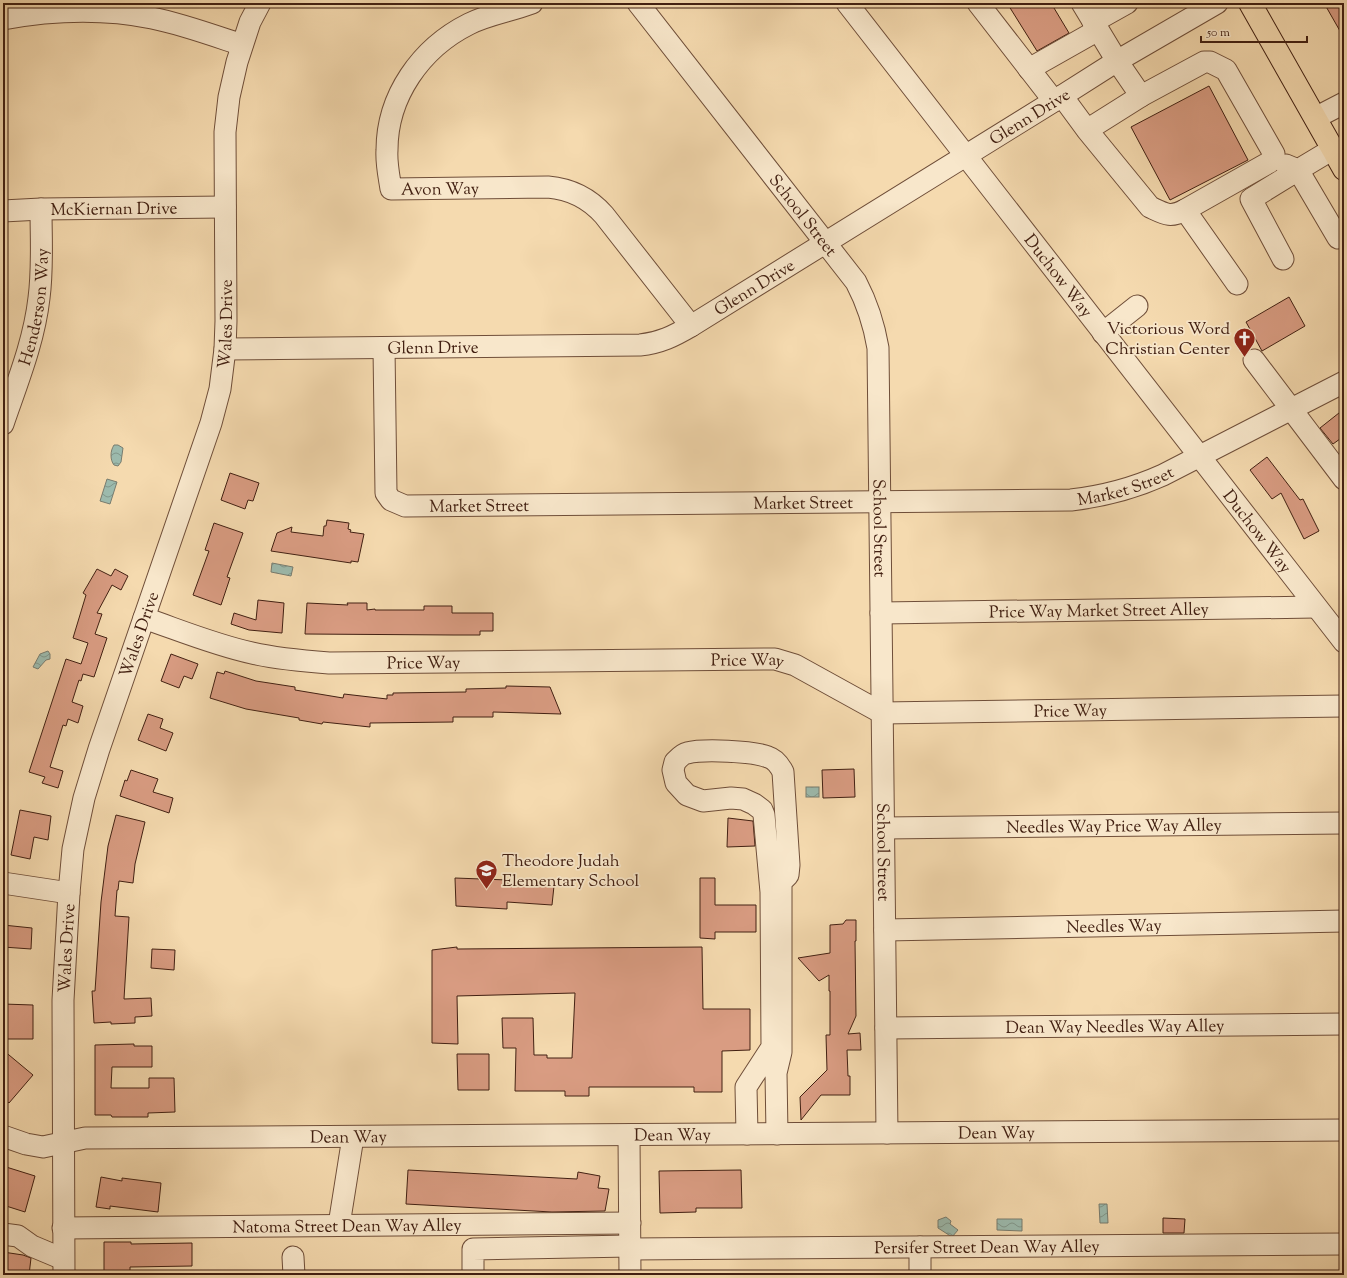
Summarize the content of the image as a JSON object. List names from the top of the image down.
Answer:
{
  "streets": {
    "street": [
      "Glenn Drive",
      "Avon Way",
      "McKiernan Drive",
      "School Street",
      "Duchow Way",
      "Henderson Way",
      "Wales Drive",
      "Market Street",
      "Price Way Market Street Alley",
      "Price Way",
      "Needles Way Price Way Alley",
      "Needles Way",
      "Dean Way Needles Way Alley",
      "Dean Way",
      "Natoma Street Dean Way Alley",
      "Persifer Street Dean Way Alley"
    ]
  },
  "crossings": [
    ["Glenn Drive", "Avon Way"],
    ["Glenn Drive", "School Street"],
    ["Glenn Drive", "Duchow Way"],
    ["Glenn Drive", "Wales Drive"],
    ["Glenn Drive", "Market Street"],
    ["McKiernan Drive", "Henderson Way"],
    ["McKiernan Drive", "Wales Drive"],
    ["School Street", "Market Street"],
    ["School Street", "Price Way Market Street Alley"],
    ["School Street", "Price Way"],
    ["School Street", "Needles Way Price Way Alley"],
    ["School Street", "Needles Way"],
    ["School Street", "Dean Way Needles Way Alley"],
    ["School Street", "Dean Way"],
    ["Duchow Way", "Market Street"],
    ["Duchow Way", "Price Way Market Street Alley"],
    ["Wales Drive", "Price Way"],
    ["Wales Drive", "Dean Way"],
    ["Wales Drive", "Natoma Street Dean Way Alley"]
  ],
  "places": {
    "church": ["Victorious Word Christian Center"],
    "school or university": ["Theodore Judah Elementary School"]
  },
  "scale_bar": "50 m"
}
